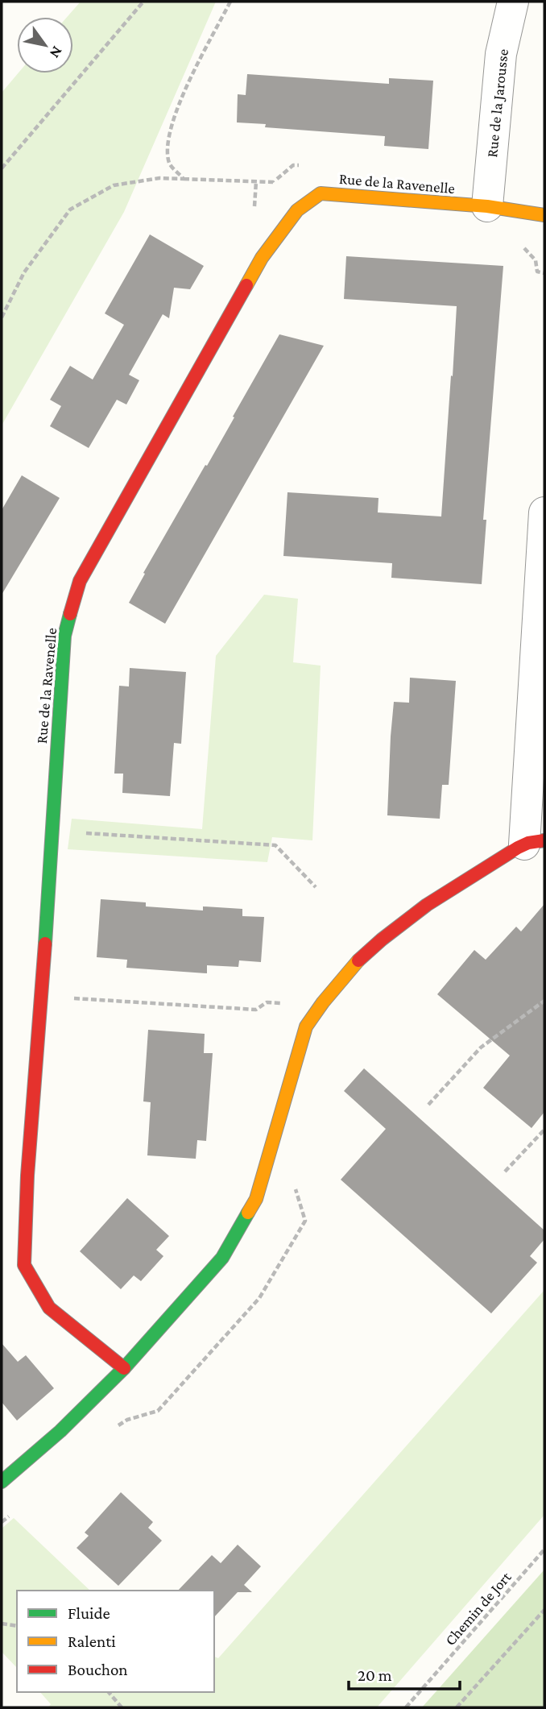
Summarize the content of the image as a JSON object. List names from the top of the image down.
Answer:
{
  "streets": {
    "street": ["Rue de la Jarousse", "Rue de la Ravenelle"],
    "path": ["Chemin de Jort"]
  },
  "crossings": [
    ["Rue de la Jarousse", "Rue de la Ravenelle"]
  ],
  "legend": ["Fluide", "Ralenti", "Bouchon"],
  "scale_bar": "20 m",
  "north": "bottom right"
}
